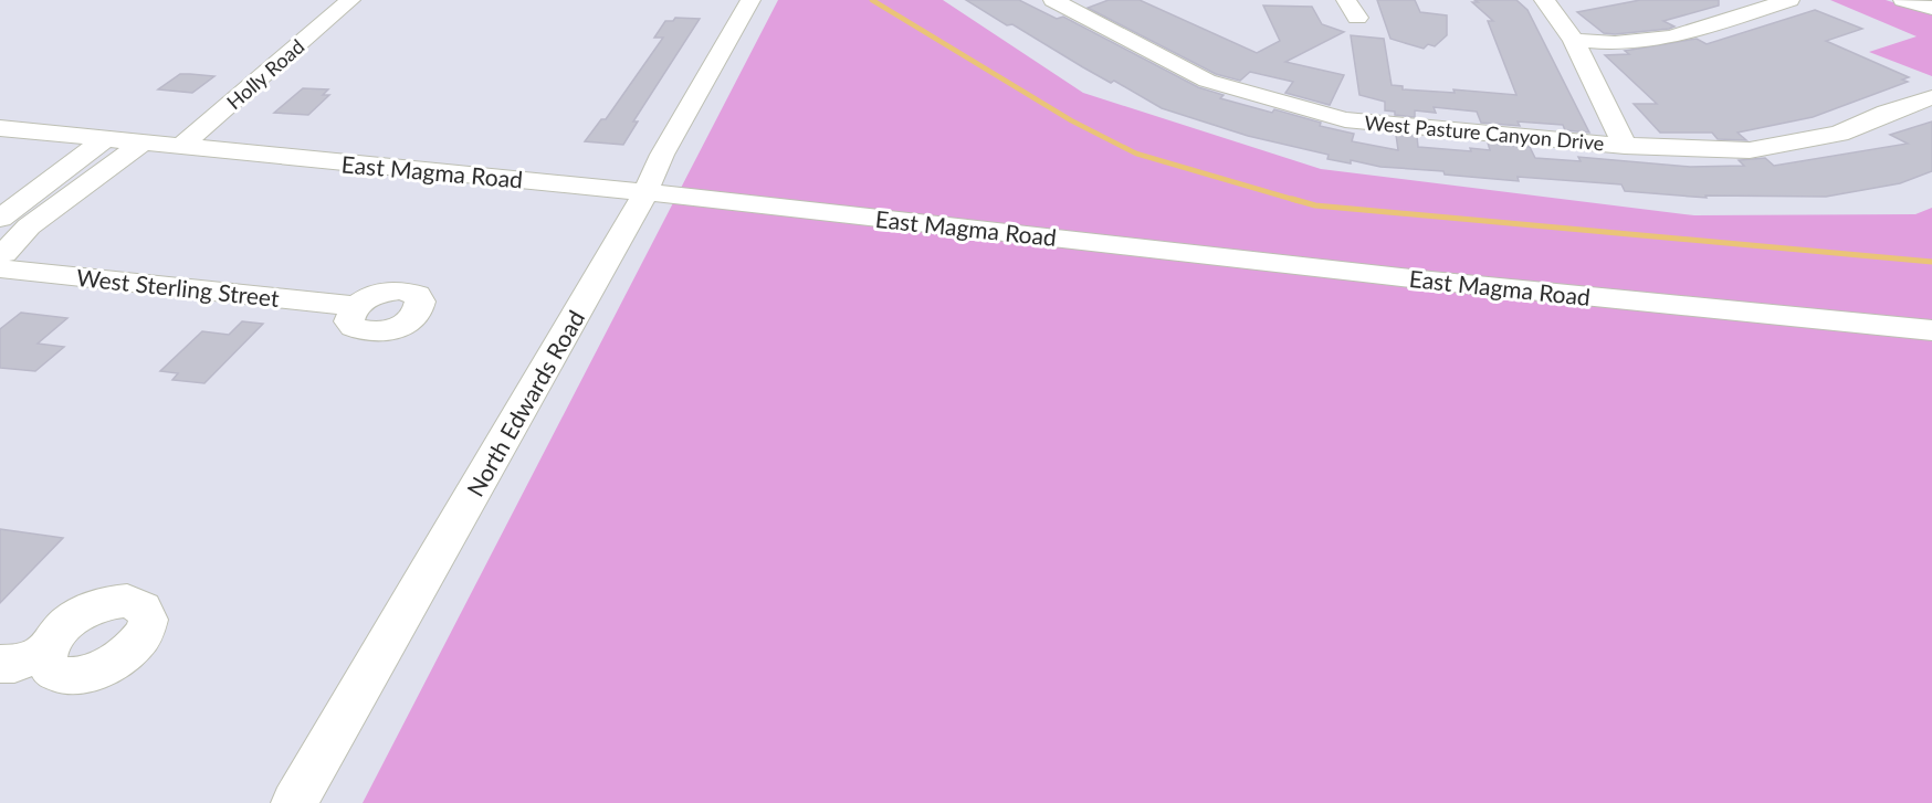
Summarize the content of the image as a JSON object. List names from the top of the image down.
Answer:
{
  "streets": {
    "street": [
      "Holly Road",
      "West Pasture Canyon Drive",
      "East Magma Road",
      "West Sterling Street",
      "North Edwards Road"
    ]
  },
  "crossings": [
    ["Holly Road", "East Magma Road"],
    ["East Magma Road", "North Edwards Road"]
  ]
}
